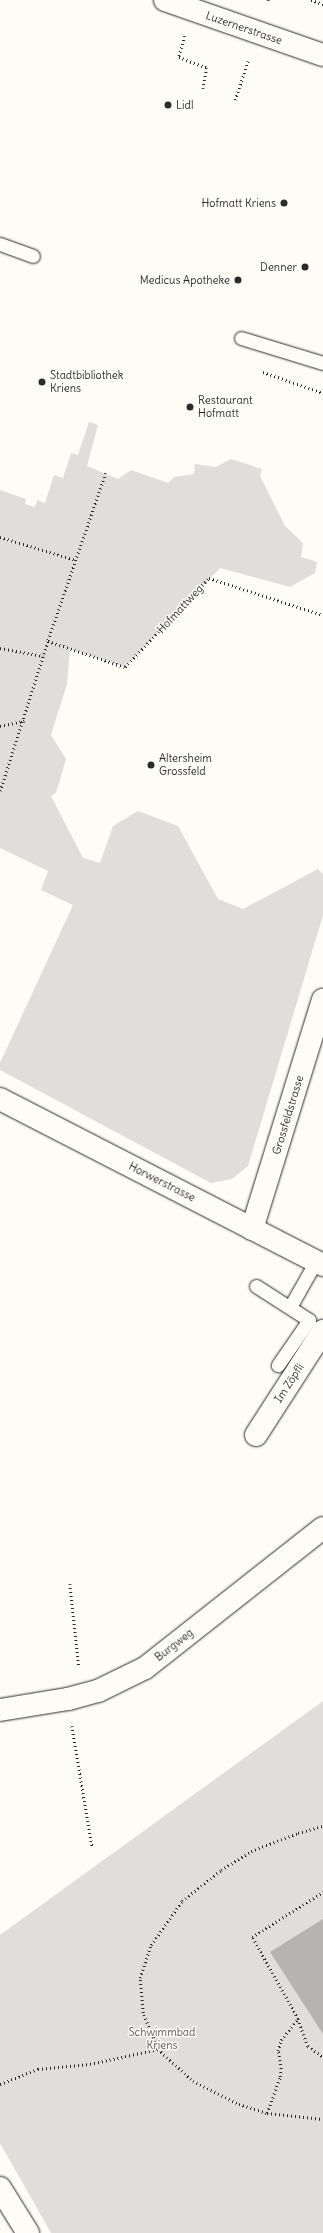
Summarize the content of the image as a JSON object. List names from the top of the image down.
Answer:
{
  "streets": {
    "street": [
      "Luzernerstrasse",
      "Grossfeldstrasse",
      "Horwerstrasse",
      "Im Zöpfli",
      "Burgweg"
    ],
    "path": ["Hofmattweg"]
  },
  "crossings": [
    ["Grossfeldstrasse", "Horwerstrasse"]
  ],
  "parks": ["Schwimmbad Kriens"],
  "places": [
    "Lidl",
    "Hofmatt Kriens",
    "Denner",
    "Medicus Apotheke",
    "Stadtbibliothek Kriens",
    "Restaurant Hofmatt",
    "Altersheim Grossfeld"
  ]
}
